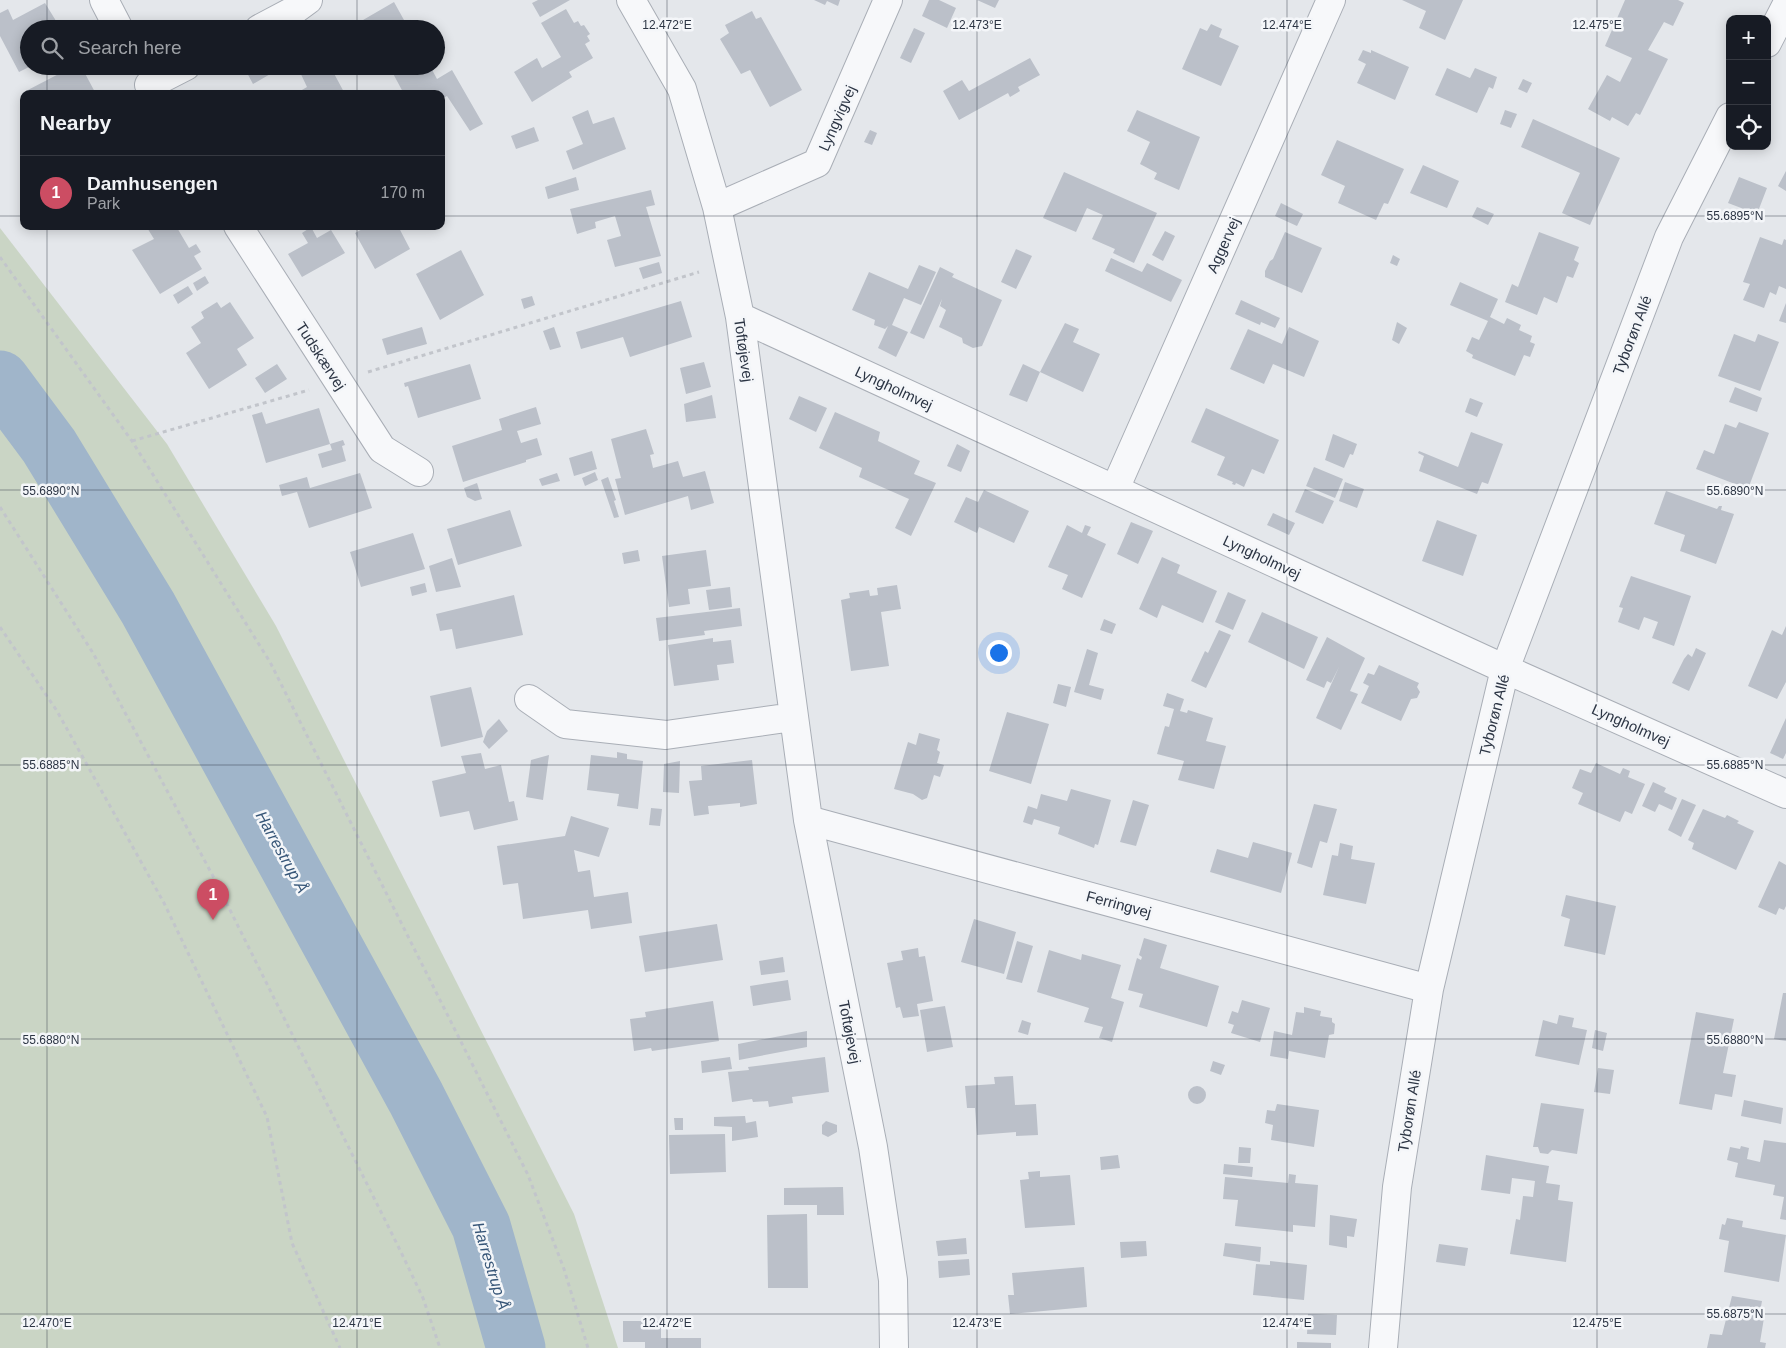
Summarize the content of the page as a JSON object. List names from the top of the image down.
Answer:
{
  "streets": {
    "street": [
      "Lyngvigvej",
      "Aggervej",
      "Tyborøn Allé",
      "Toftøjevej",
      "Tudskærvej",
      "Lyngholmvej",
      "Ferringvej"
    ]
  },
  "crossings": [
    ["Lyngvigvej", "Toftøjevej"],
    ["Aggervej", "Lyngholmvej"],
    ["Tyborøn Allé", "Lyngholmvej"],
    ["Tyborøn Allé", "Ferringvej"],
    ["Toftøjevej", "Lyngholmvej"],
    ["Toftøjevej", "Ferringvej"]
  ],
  "water": ["Harrestrup Å"],
  "page": {
    "map_buttons": ["+", "−"],
    "search": "Search here",
    "heading": "Nearby",
    "list": [
      {
        "mark": "1",
        "name": "Damhusengen",
        "note": "Park",
        "value": "170 m"
      }
    ],
    "pins": "1"
  },
  "coordinates": [
    "12.472°E",
    "12.473°E",
    "12.474°E",
    "12.475°E",
    "55.6895°N",
    "55.6890°N",
    "55.6885°N",
    "55.6880°N",
    "55.6875°N",
    "12.470°E",
    "12.471°E"
  ]
}
